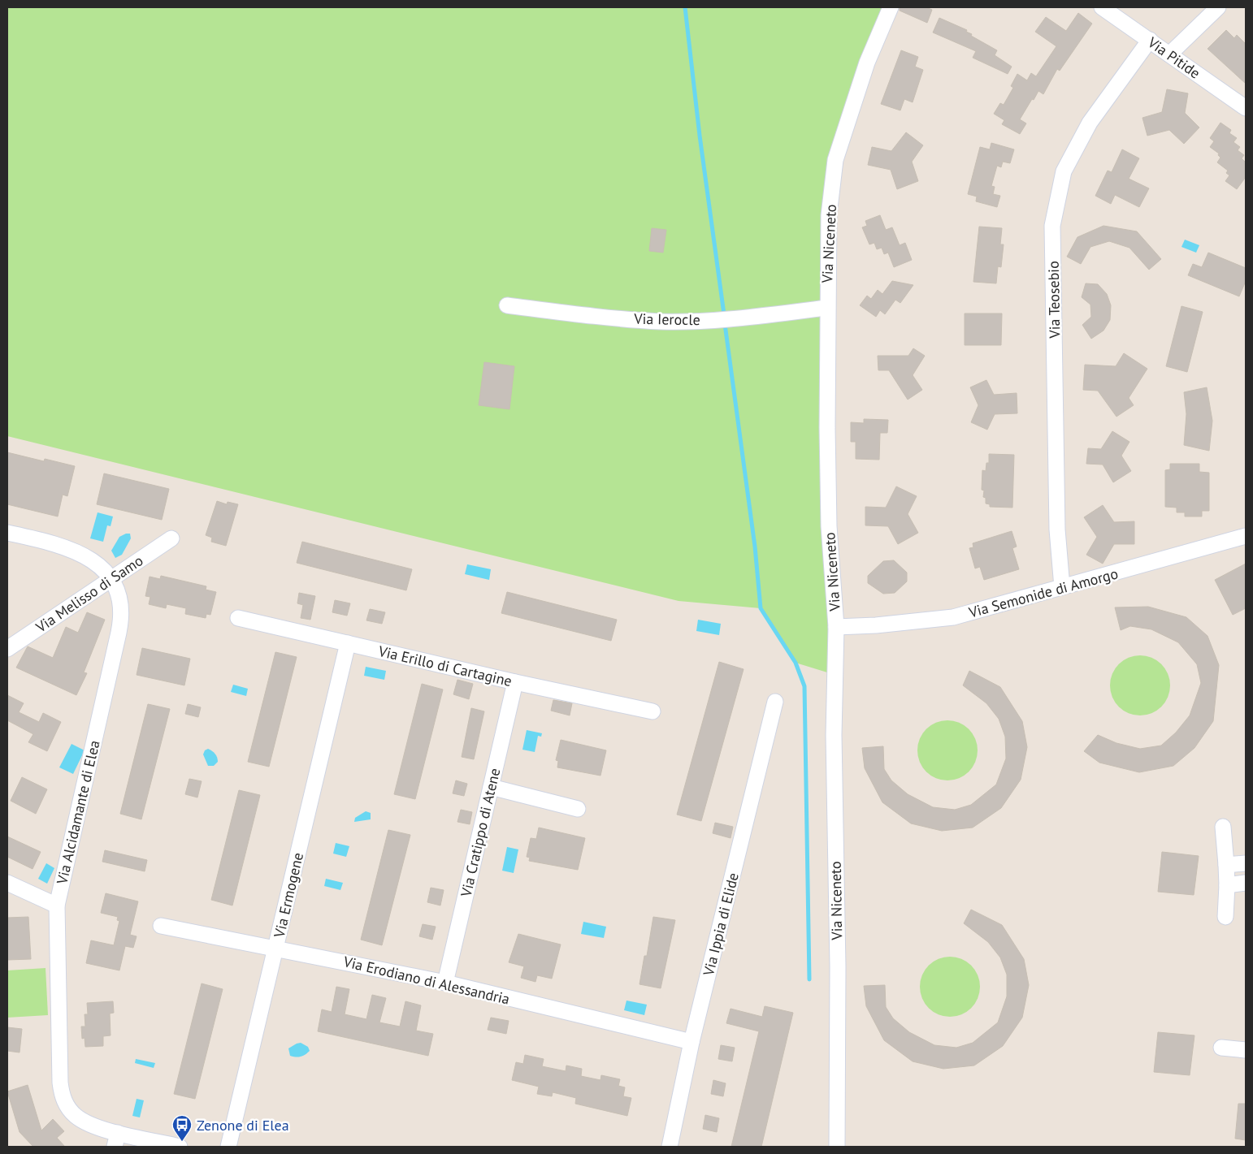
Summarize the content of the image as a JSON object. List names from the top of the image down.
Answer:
{
  "streets": {
    "street": [
      "Via Pitide",
      "Via Niceneto",
      "Via Teosebio",
      "Via Ierocle",
      "Via Semonide di Amorgo",
      "Via Melisso di Samo",
      "Via Erillo di Cartagine",
      "Via Alcidamante di Elea",
      "Via Cratippo di Atene",
      "Via Ermogene",
      "Via Ippia di Elide",
      "Via Erodiano di Alessandria"
    ]
  },
  "crossings": [
    ["Via Pitide", "Via Teosebio"],
    ["Via Niceneto", "Via Ierocle"],
    ["Via Niceneto", "Via Semonide di Amorgo"],
    ["Via Teosebio", "Via Semonide di Amorgo"],
    ["Via Melisso di Samo", "Via Alcidamante di Elea"],
    ["Via Erillo di Cartagine", "Via Cratippo di Atene"],
    ["Via Erillo di Cartagine", "Via Ermogene"],
    ["Via Cratippo di Atene", "Via Erodiano di Alessandria"],
    ["Via Ermogene", "Via Erodiano di Alessandria"],
    ["Via Ippia di Elide", "Via Erodiano di Alessandria"]
  ],
  "places": {
    "bus stop": ["Zenone di Elea"]
  }
}
